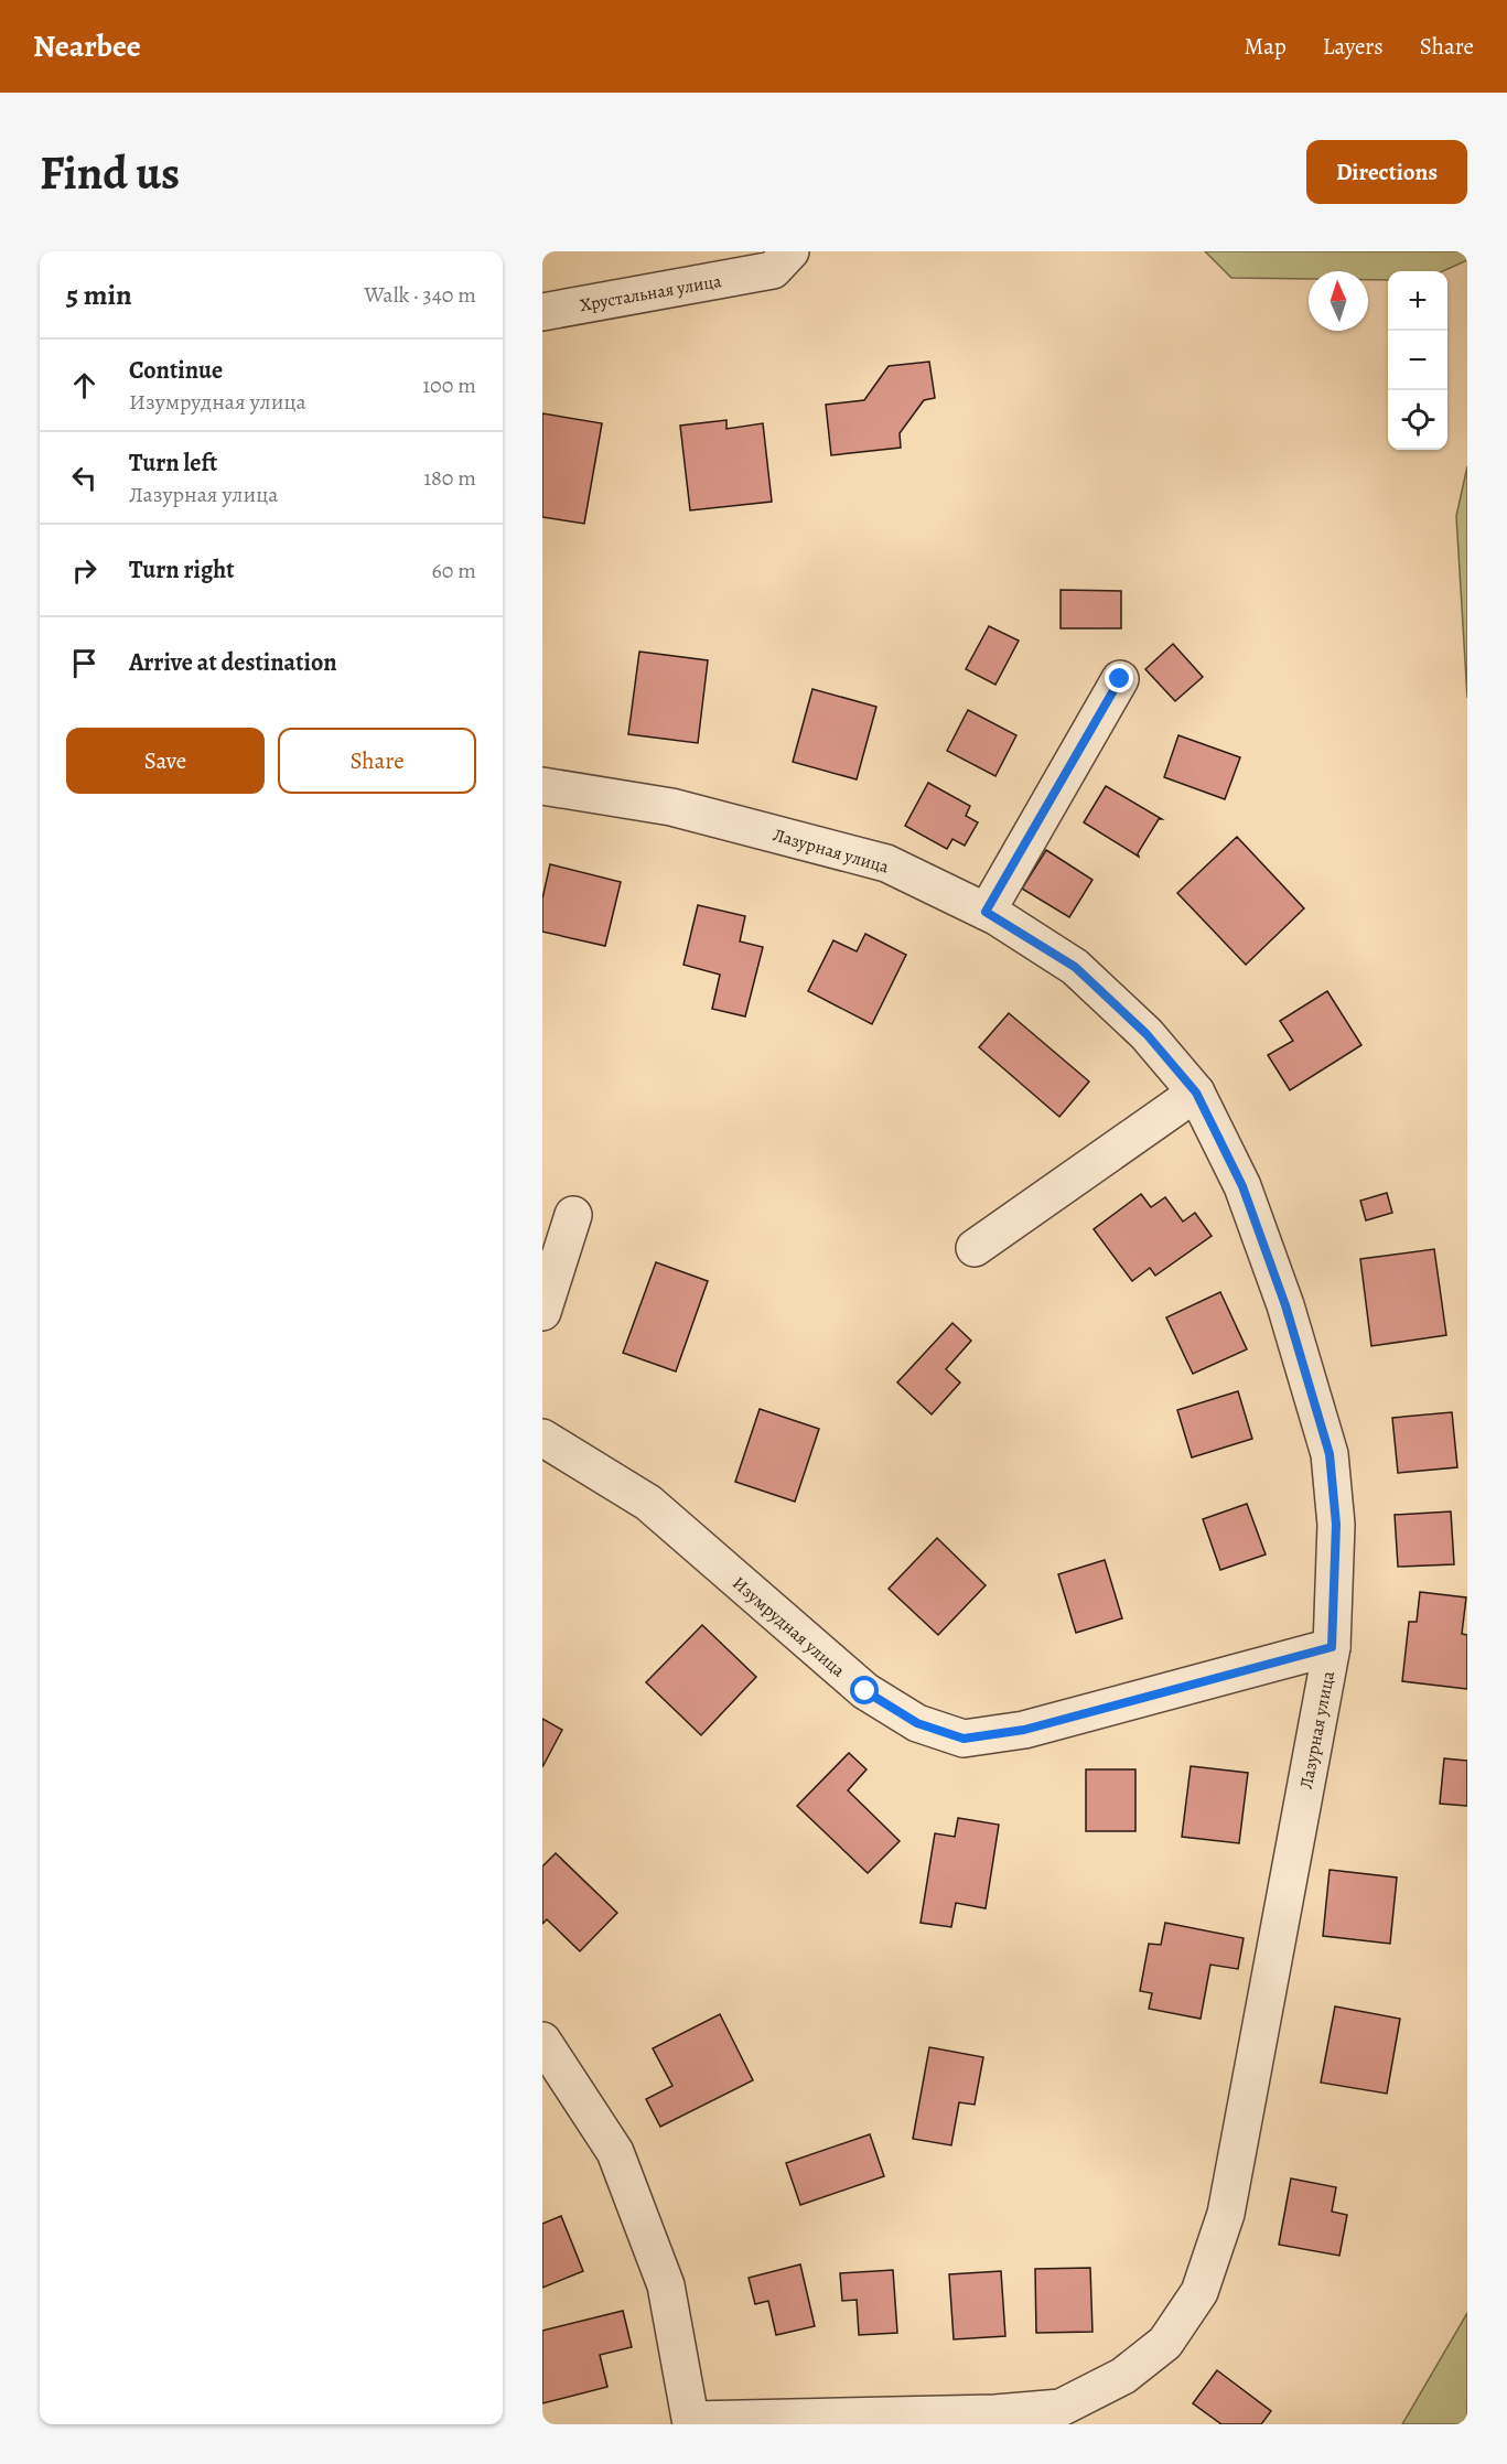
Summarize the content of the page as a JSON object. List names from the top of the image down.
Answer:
{
  "streets": {
    "street": ["Хрустальная улица", "Лазурная улица", "Изумрудная улица"]
  },
  "crossings": [
    ["Лазурная улица", "Изумрудная улица"]
  ],
  "north": "top",
  "page": {
    "header": "Nearbee",
    "nav": ["Map", "Layers", "Share"],
    "buttons": [
      "Directions",
      ["Save", "Share"]
    ],
    "title": "Find us",
    "heading": ["5 min", "Walk · 340 m"],
    "map_buttons": ["+", "−"],
    "list": [
      ["Continue", "Изумрудная улица", "100 m"],
      ["Turn left", "Лазурная улица", "180 m"],
      ["Turn right", "60 m"],
      "Arrive at destination"
    ]
  }
}
